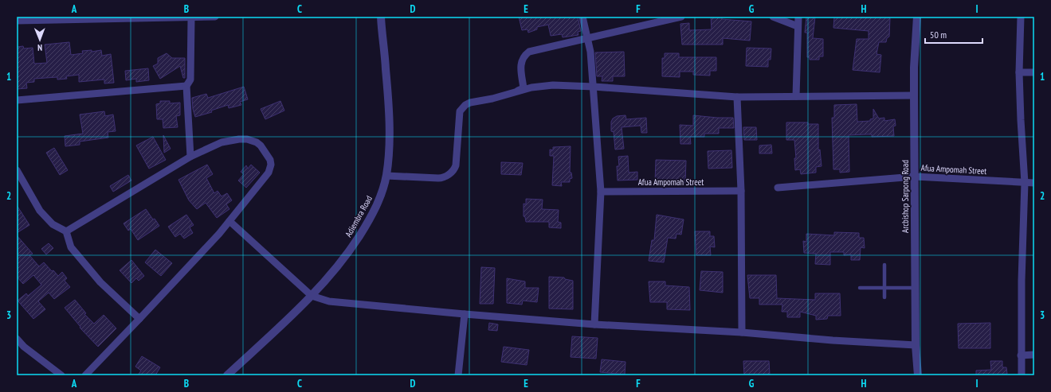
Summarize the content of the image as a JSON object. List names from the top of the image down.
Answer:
{
  "streets": {
    "street": ["Afua Ampomah Street", "Arcbishop Sarpong Road", "Adiembra Road"]
  },
  "crossings": [
    ["Afua Ampomah Street", "Arcbishop Sarpong Road"]
  ],
  "scale_bar": "50 m",
  "north": "bottom",
  "grid": {
    "columns": [
      "A",
      "B",
      "C",
      "D",
      "E",
      "F",
      "G",
      "H",
      "I"
    ],
    "rows": ["1", "2", "3"]
  }
}
